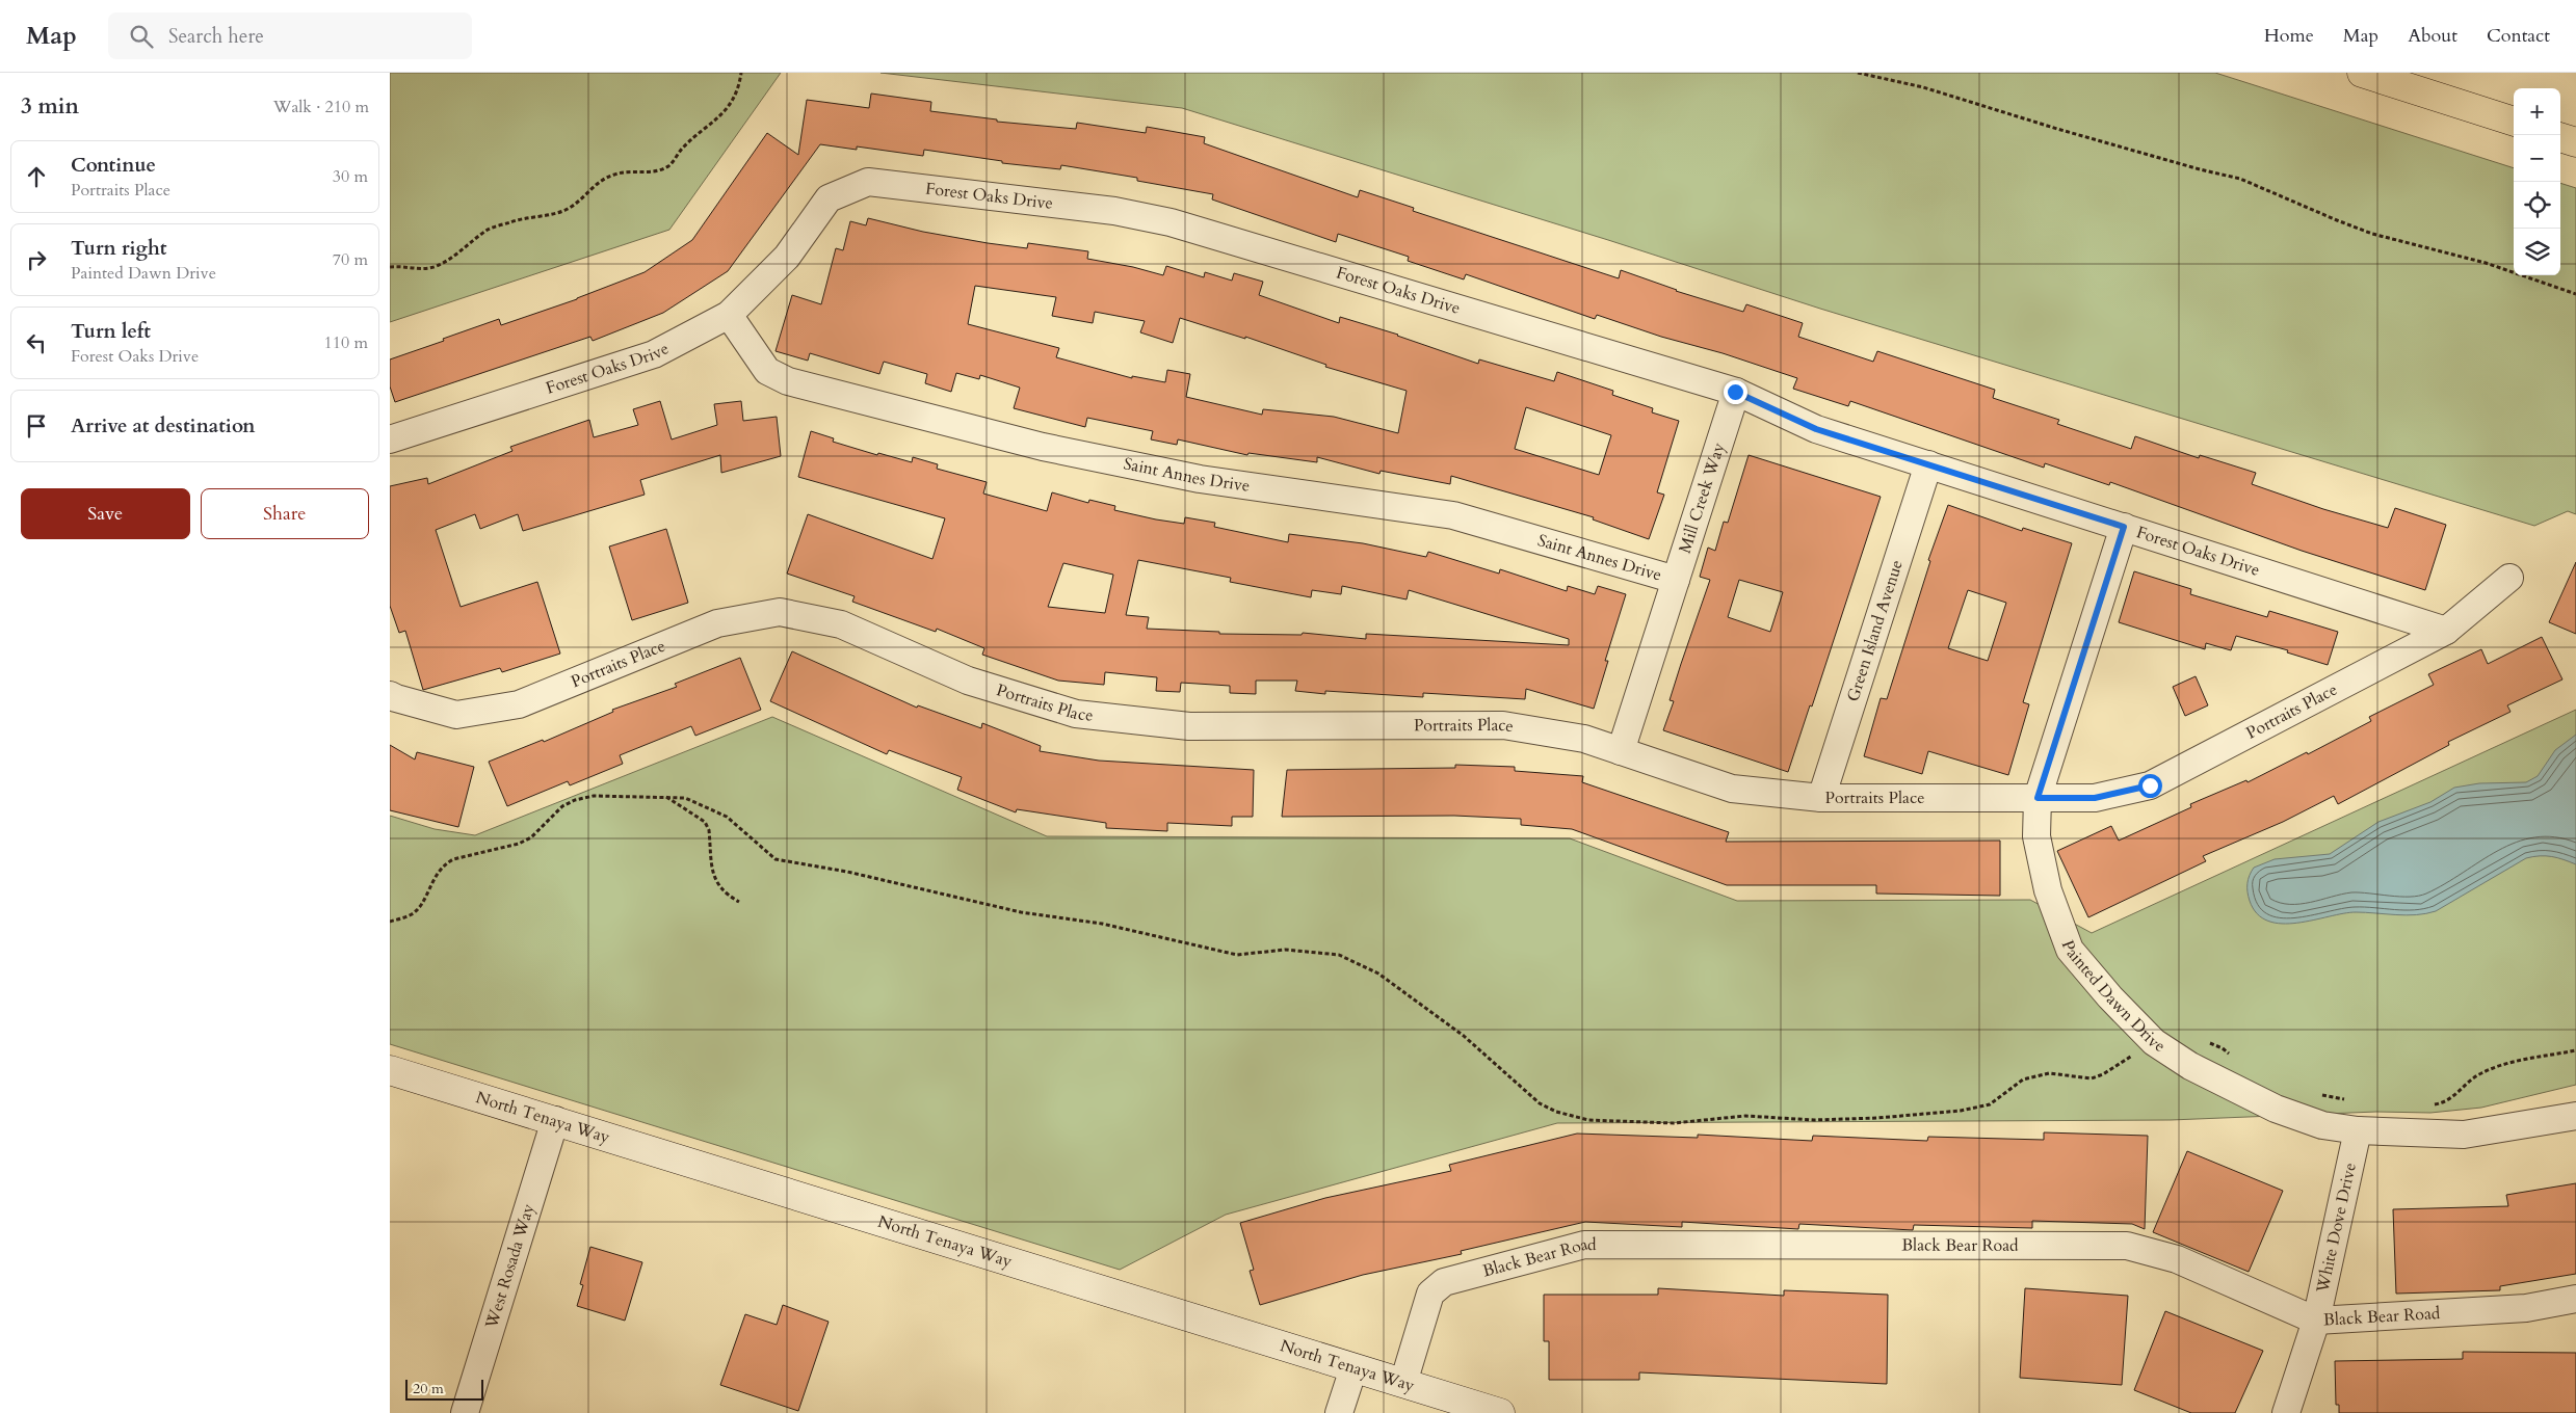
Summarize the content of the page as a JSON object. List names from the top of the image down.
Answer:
{
  "streets": {
    "street": [
      "Forest Oaks Drive",
      "Saint Annes Drive",
      "Mill Creek Way",
      "Green Island Avenue",
      "Portraits Place",
      "Painted Dawn Drive",
      "North Tenaya Way",
      "White Dove Drive",
      "Black Bear Road",
      "West Rosada Way"
    ]
  },
  "crossings": [
    ["Forest Oaks Drive", "Saint Annes Drive"],
    ["Forest Oaks Drive", "Mill Creek Way"],
    ["Forest Oaks Drive", "Green Island Avenue"],
    ["Forest Oaks Drive", "Portraits Place"],
    ["Forest Oaks Drive", "Painted Dawn Drive"],
    ["Saint Annes Drive", "Mill Creek Way"],
    ["Mill Creek Way", "Portraits Place"],
    ["Green Island Avenue", "Portraits Place"],
    ["Portraits Place", "Painted Dawn Drive"],
    ["Painted Dawn Drive", "White Dove Drive"],
    ["North Tenaya Way", "Black Bear Road"],
    ["North Tenaya Way", "West Rosada Way"],
    ["White Dove Drive", "Black Bear Road"]
  ],
  "scale_bar": "20 m",
  "page": {
    "header": "Map",
    "search": "Search here",
    "nav": [
      "Home",
      "Map",
      "About",
      "Contact"
    ],
    "heading": ["3 min", "Walk · 210 m"],
    "map_buttons": ["+", "−"],
    "list": [
      ["Continue", "Portraits Place", "30 m"],
      ["Turn right", "Painted Dawn Drive", "70 m"],
      ["Turn left", "Forest Oaks Drive", "110 m"],
      "Arrive at destination"
    ],
    "buttons": ["Save", "Share"],
    "scale": "20 m"
  }
}
